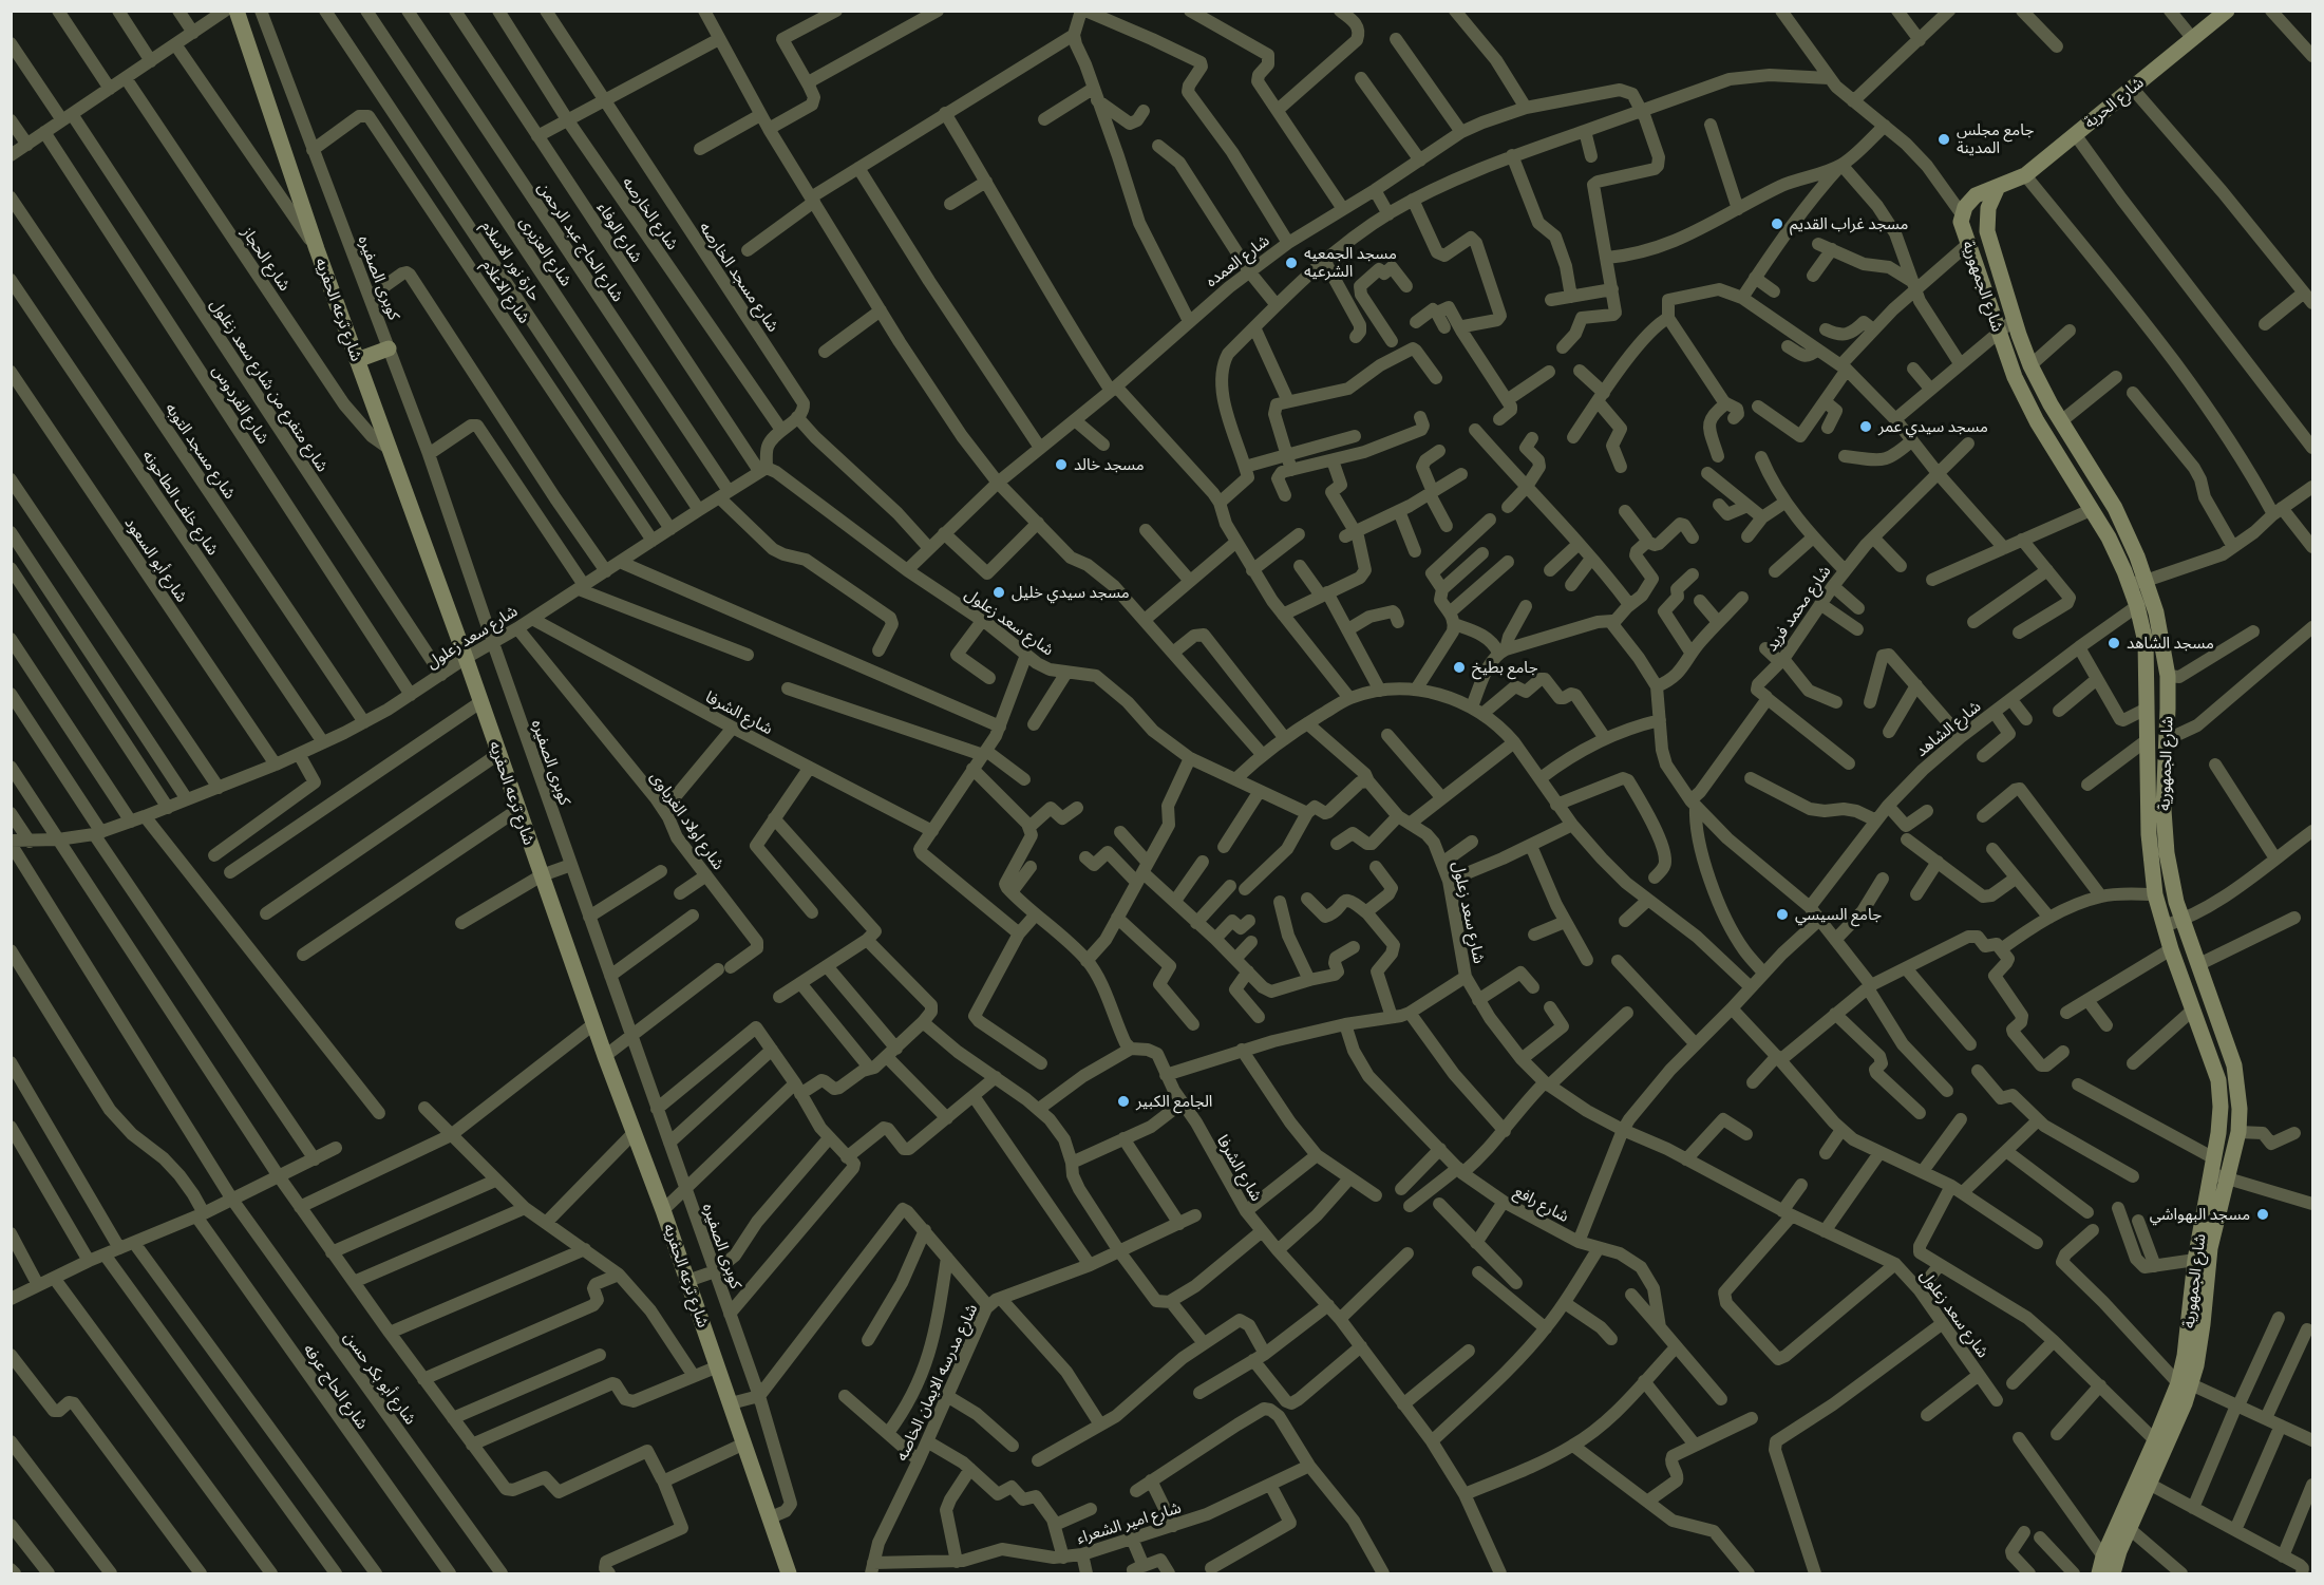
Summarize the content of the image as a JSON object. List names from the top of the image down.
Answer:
{
  "streets": {
    "street": [
      "شارع الحرية",
      "شارع الخارصه",
      "شارع الوفاء",
      "شارع الحاج عبد الرحمن",
      "شارع العزيرى",
      "شارع الحجاز",
      "حارة نور الاسلام",
      "شارع العمده",
      "شارع مسجد الخارصه",
      "كوبرى الصفيره",
      "شارع الجمهورية",
      "شارع الاعلام",
      "شارع ترعه الحفريه",
      "شارع متفرع من شارع سعد زغلول",
      "شارع الفردوس",
      "شارع مسجد التوبه",
      "شارع خلف الطاحونه",
      "شارع أبو السعود",
      "شارع محمد فريد",
      "شارع سعد زعلول",
      "شارع الشرفا",
      "شارع الشاهد",
      "شارع اولاد الغرباوى",
      "شارع رافع",
      "شارع أبو بكر حسن",
      "شارع مدرسه الايمان الخاصه",
      "شارع الحاج عرفه",
      "شارع امير الشعراء"
    ]
  },
  "crossings": [
    ["شارع الحرية", "شارع الجمهورية"],
    ["شارع الوفاء", "شارع سعد زعلول"],
    ["شارع الحاج عبد الرحمن", "شارع سعد زعلول"],
    ["شارع العزيرى", "شارع سعد زعلول"],
    ["شارع الحجاز", "شارع ترعه الحفريه"],
    ["حارة نور الاسلام", "شارع سعد زعلول"],
    ["شارع العمده", "شارع سعد زعلول"],
    ["كوبرى الصفيره", "شارع الاعلام"],
    ["كوبرى الصفيره", "شارع ترعه الحفريه"],
    ["كوبرى الصفيره", "شارع سعد زعلول"],
    ["كوبرى الصفيره", "شارع اولاد الغرباوى"],
    ["شارع الجمهورية", "شارع الشاهد"],
    ["شارع الاعلام", "شارع سعد زعلول"],
    ["شارع ترعه الحفريه", "شارع سعد زعلول"],
    ["شارع متفرع من شارع سعد زغلول", "شارع سعد زعلول"],
    ["شارع الفردوس", "شارع سعد زعلول"],
    ["شارع مسجد التوبه", "شارع سعد زعلول"],
    ["شارع خلف الطاحونه", "شارع سعد زعلول"],
    ["شارع أبو السعود", "شارع سعد زعلول"],
    ["شارع سعد زعلول", "شارع الشرفا"],
    ["شارع سعد زعلول", "شارع اولاد الغرباوى"],
    ["شارع سعد زعلول", "شارع أبو بكر حسن"],
    ["شارع مدرسه الايمان الخاصه", "شارع امير الشعراء"]
  ],
  "places": [
    "جامع مجلس المدينة",
    "مسجد غراب القديم",
    "مسجد الجمعيه الشرعيه",
    "مسجد سيدي عمر",
    "مسجد خالد",
    "مسجد سيدي خليل",
    "مسجد الشاهد",
    "جامع بطيخ",
    "جامع السيسي",
    "الجامع الكبير",
    "مسجد البهواشي"
  ]
}
